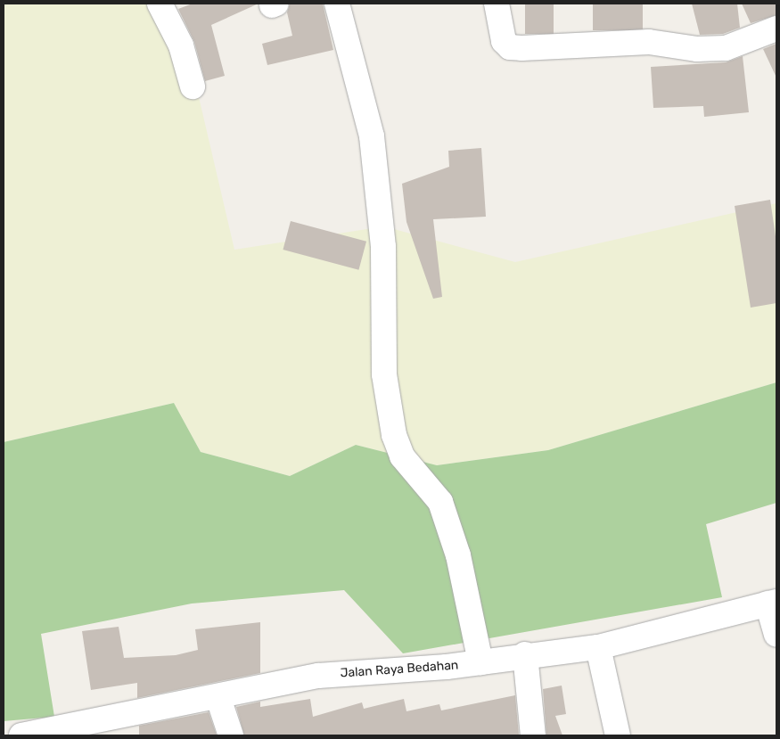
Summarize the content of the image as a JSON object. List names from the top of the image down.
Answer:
{
  "streets": {
    "street": ["Jalan Raya Bedahan"]
  }
}
